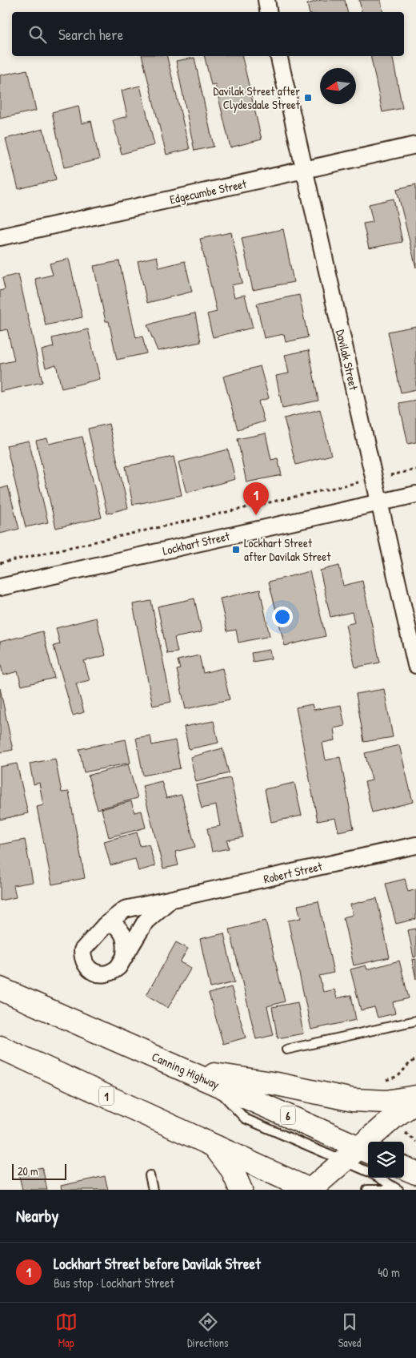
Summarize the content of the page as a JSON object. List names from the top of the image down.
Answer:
{
  "streets": {
    "highway": ["Canning Highway", "1", "6"],
    "street": [
      "Edgecumbe Street",
      "Davilak Street",
      "Lockhart Street",
      "Robert Street"
    ]
  },
  "crossings": [
    ["Edgecumbe Street", "Davilak Street"],
    ["Davilak Street", "Lockhart Street"]
  ],
  "places": {
    "transit": ["Davilak Street after Clydesdale Street", "Lockhart Street after Davilak Street"]
  },
  "scale_bar": "20 m",
  "north": "left",
  "page": {
    "search": "Search here",
    "pins": "1",
    "scale": "20 m",
    "heading": "Nearby",
    "list": [
      {
        "mark": "1",
        "name": "Lockhart Street before Davilak Street",
        "note": "Bus stop · Lockhart Street",
        "value": "40 m"
      }
    ],
    "nav": ["Map", "Directions", "Saved"]
  }
}
